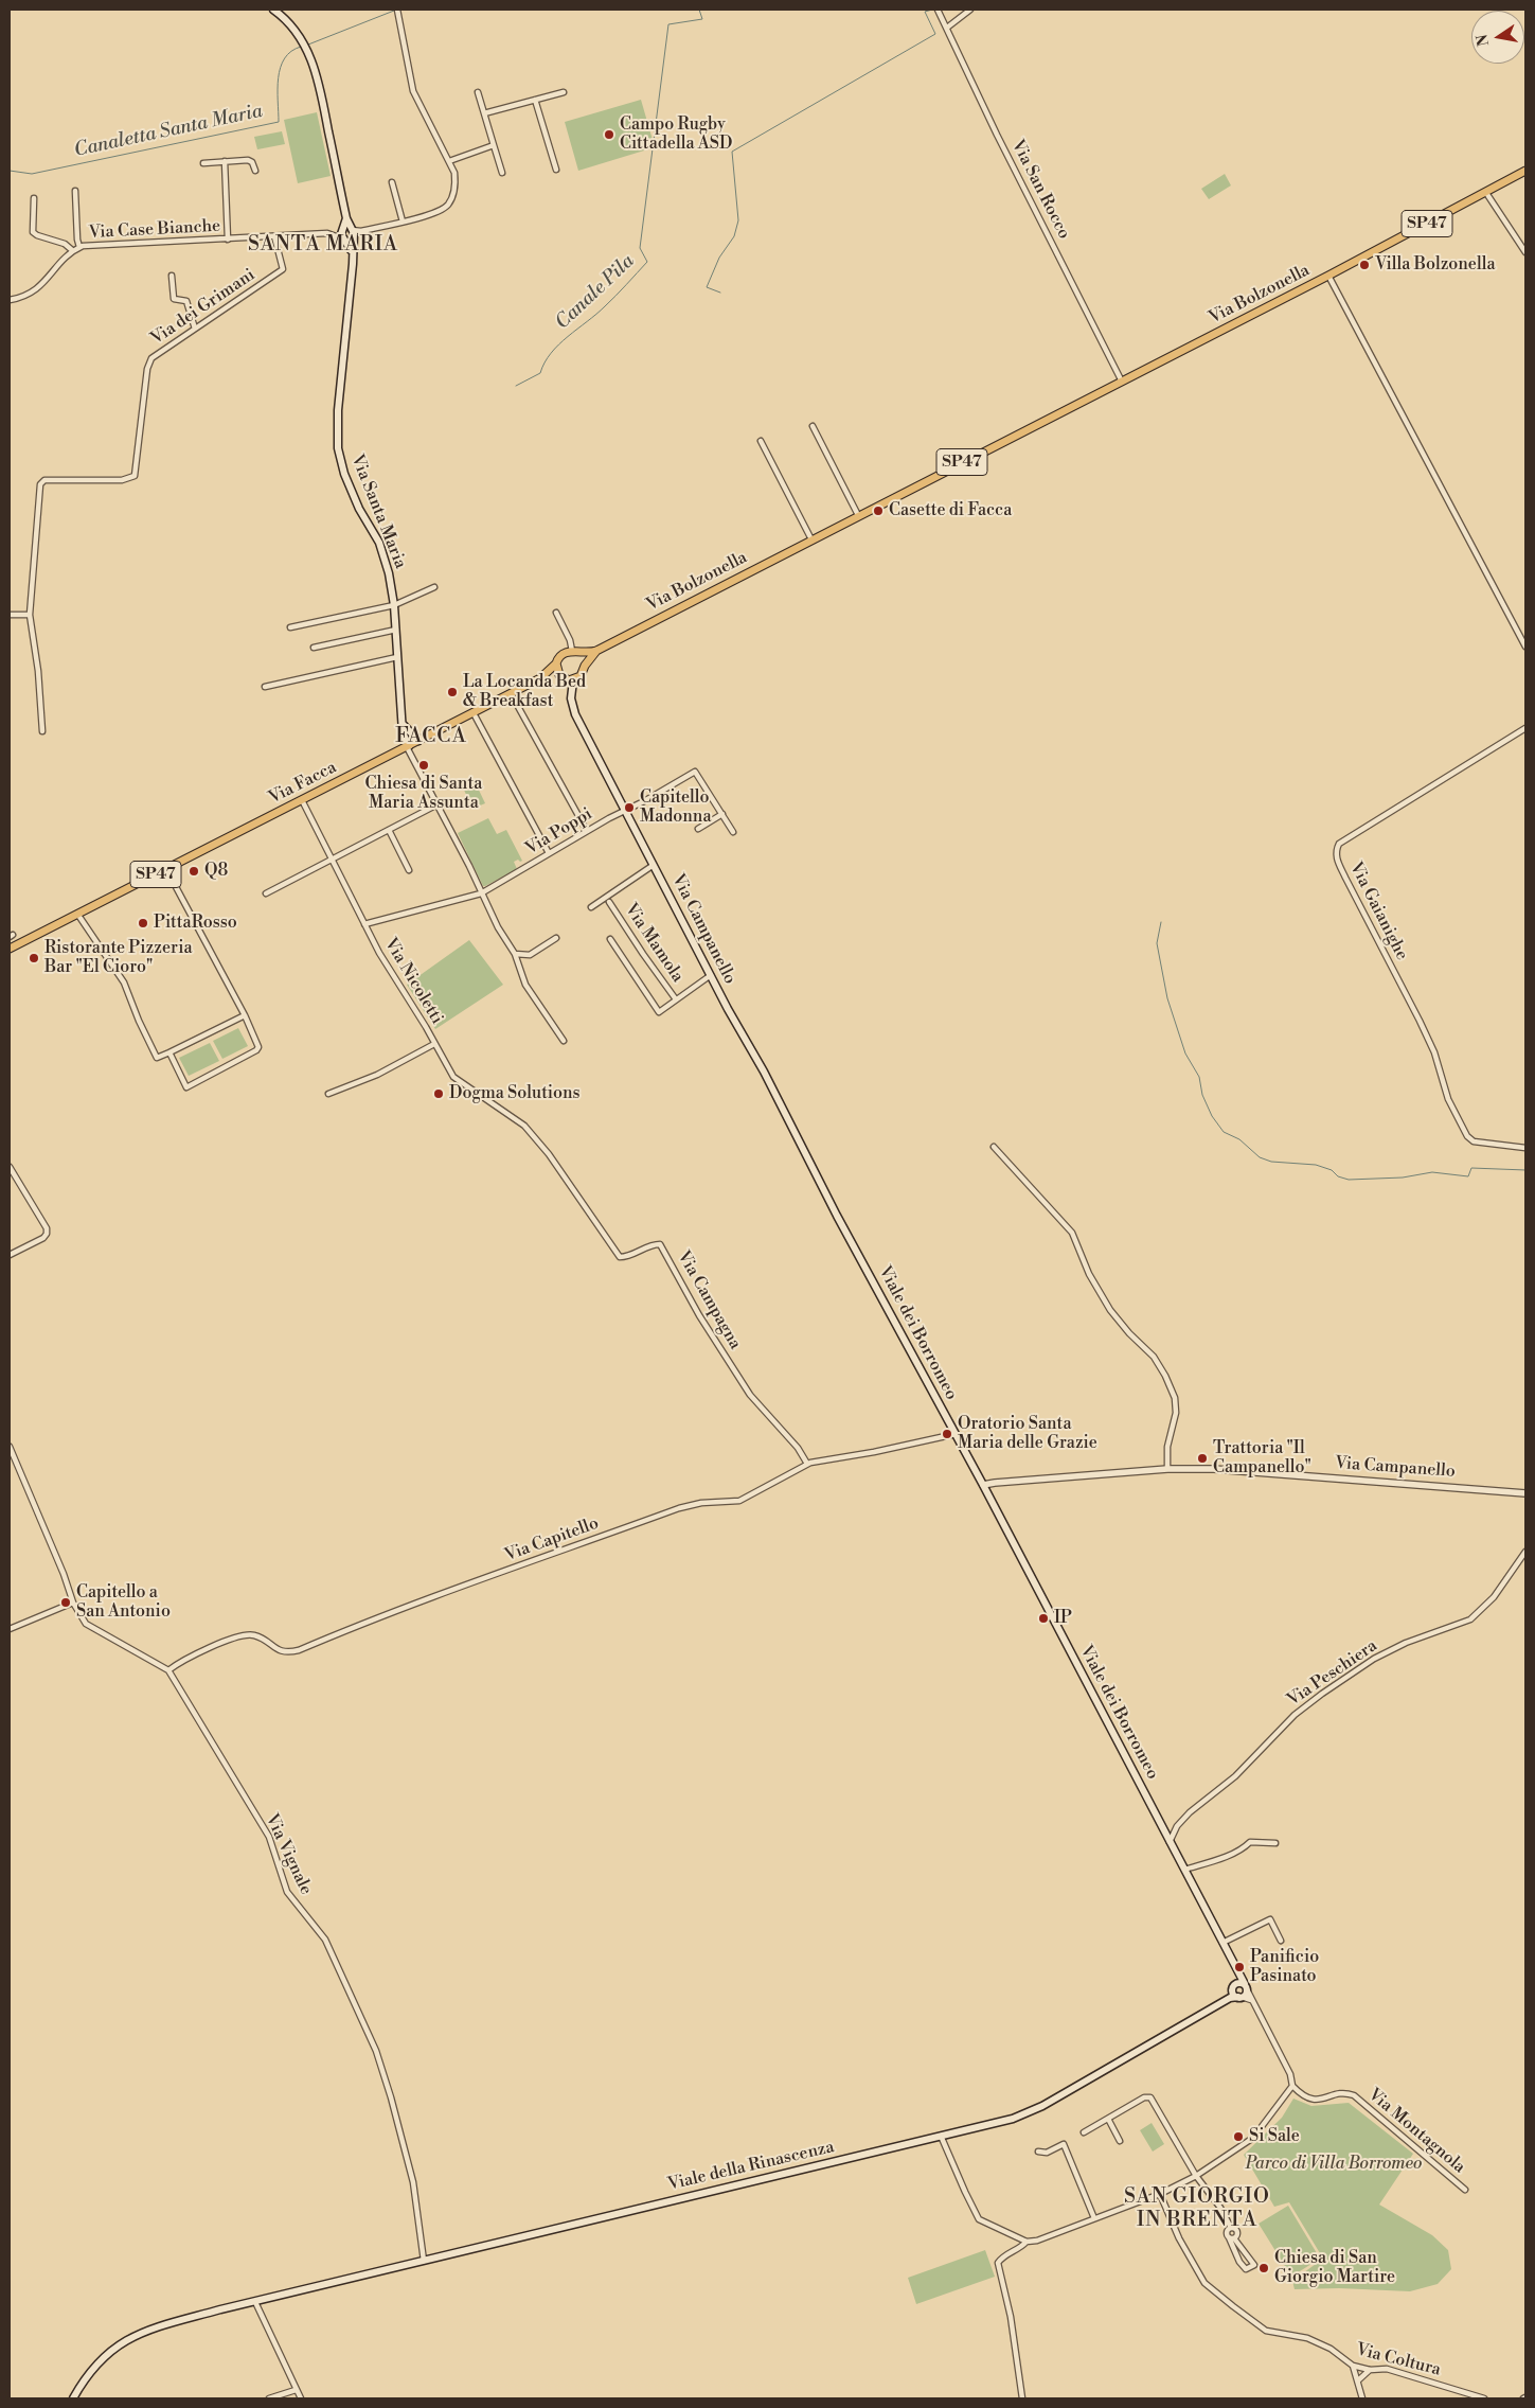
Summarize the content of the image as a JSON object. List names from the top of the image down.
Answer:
{
  "streets": {
    "main road": [
      "SP47",
      "Via Bolzonella",
      "Via Santa Maria",
      "Via Facca",
      "Via Campanello",
      "Viale dei Borromeo",
      "Viale della Rinascenza"
    ],
    "street": [
      "Via San Rocco",
      "Via Case Bianche",
      "Via dei Grimani",
      "Via Poppi",
      "Via Gaianighe",
      "Via Mamola",
      "Via Nicoletti",
      "Via Campagna",
      "Via Capitello",
      "Via Peschiera",
      "Via Vignale",
      "Via Montagnola",
      "Via Coltura"
    ]
  },
  "crossings": [
    ["Via San Rocco", "Via Bolzonella"],
    ["SP47", "Via Bolzonella"],
    ["SP47", "Via Facca"],
    ["SP47", "Via Campanello"],
    ["Via Case Bianche", "Via dei Grimani"],
    ["Via Case Bianche", "Via Santa Maria"],
    ["Via Bolzonella", "Via Facca"],
    ["Via Bolzonella", "Via Campanello"],
    ["Via Santa Maria", "Via Facca"],
    ["Via Facca", "Via Campanello"],
    ["Via Facca", "Via Nicoletti"],
    ["Via Poppi", "Via Campanello"],
    ["Via Poppi", "Via Nicoletti"],
    ["Via Campanello", "Via Mamola"],
    ["Via Campanello", "Viale dei Borromeo"],
    ["Via Nicoletti", "Via Campagna"],
    ["Via Campagna", "Via Capitello"],
    ["Viale dei Borromeo", "Via Capitello"],
    ["Viale dei Borromeo", "Via Peschiera"],
    ["Viale dei Borromeo", "Viale della Rinascenza"],
    ["Via Capitello", "Via Vignale"],
    ["Via Vignale", "Viale della Rinascenza"]
  ],
  "districts": ["SANTA MARIA", "FACCA", "SAN GIORGIO IN BRENTA"],
  "water": ["Canaletta Santa Maria", "Canale Pila"],
  "parks": ["Parco di Villa Borromeo"],
  "places": [
    "Campo Rugby Cittadella ASD",
    "Villa Bolzonella",
    "Casette di Facca",
    "La Locanda Bed & Breakfast",
    "Chiesa di Santa Maria Assunta",
    "Capitello Madonna",
    "Q8",
    "PittaRosso",
    "Ristorante Pizzeria Bar \"El Cioro\"",
    "Dogma Solutions",
    "Oratorio Santa Maria delle Grazie",
    "Trattoria \"Il Campanello\"",
    "Capitello a San Antonio",
    "IP",
    "Panificio Pasinato",
    "Si Sale",
    "Chiesa di San Giorgio Martire"
  ],
  "north": "left"
}
